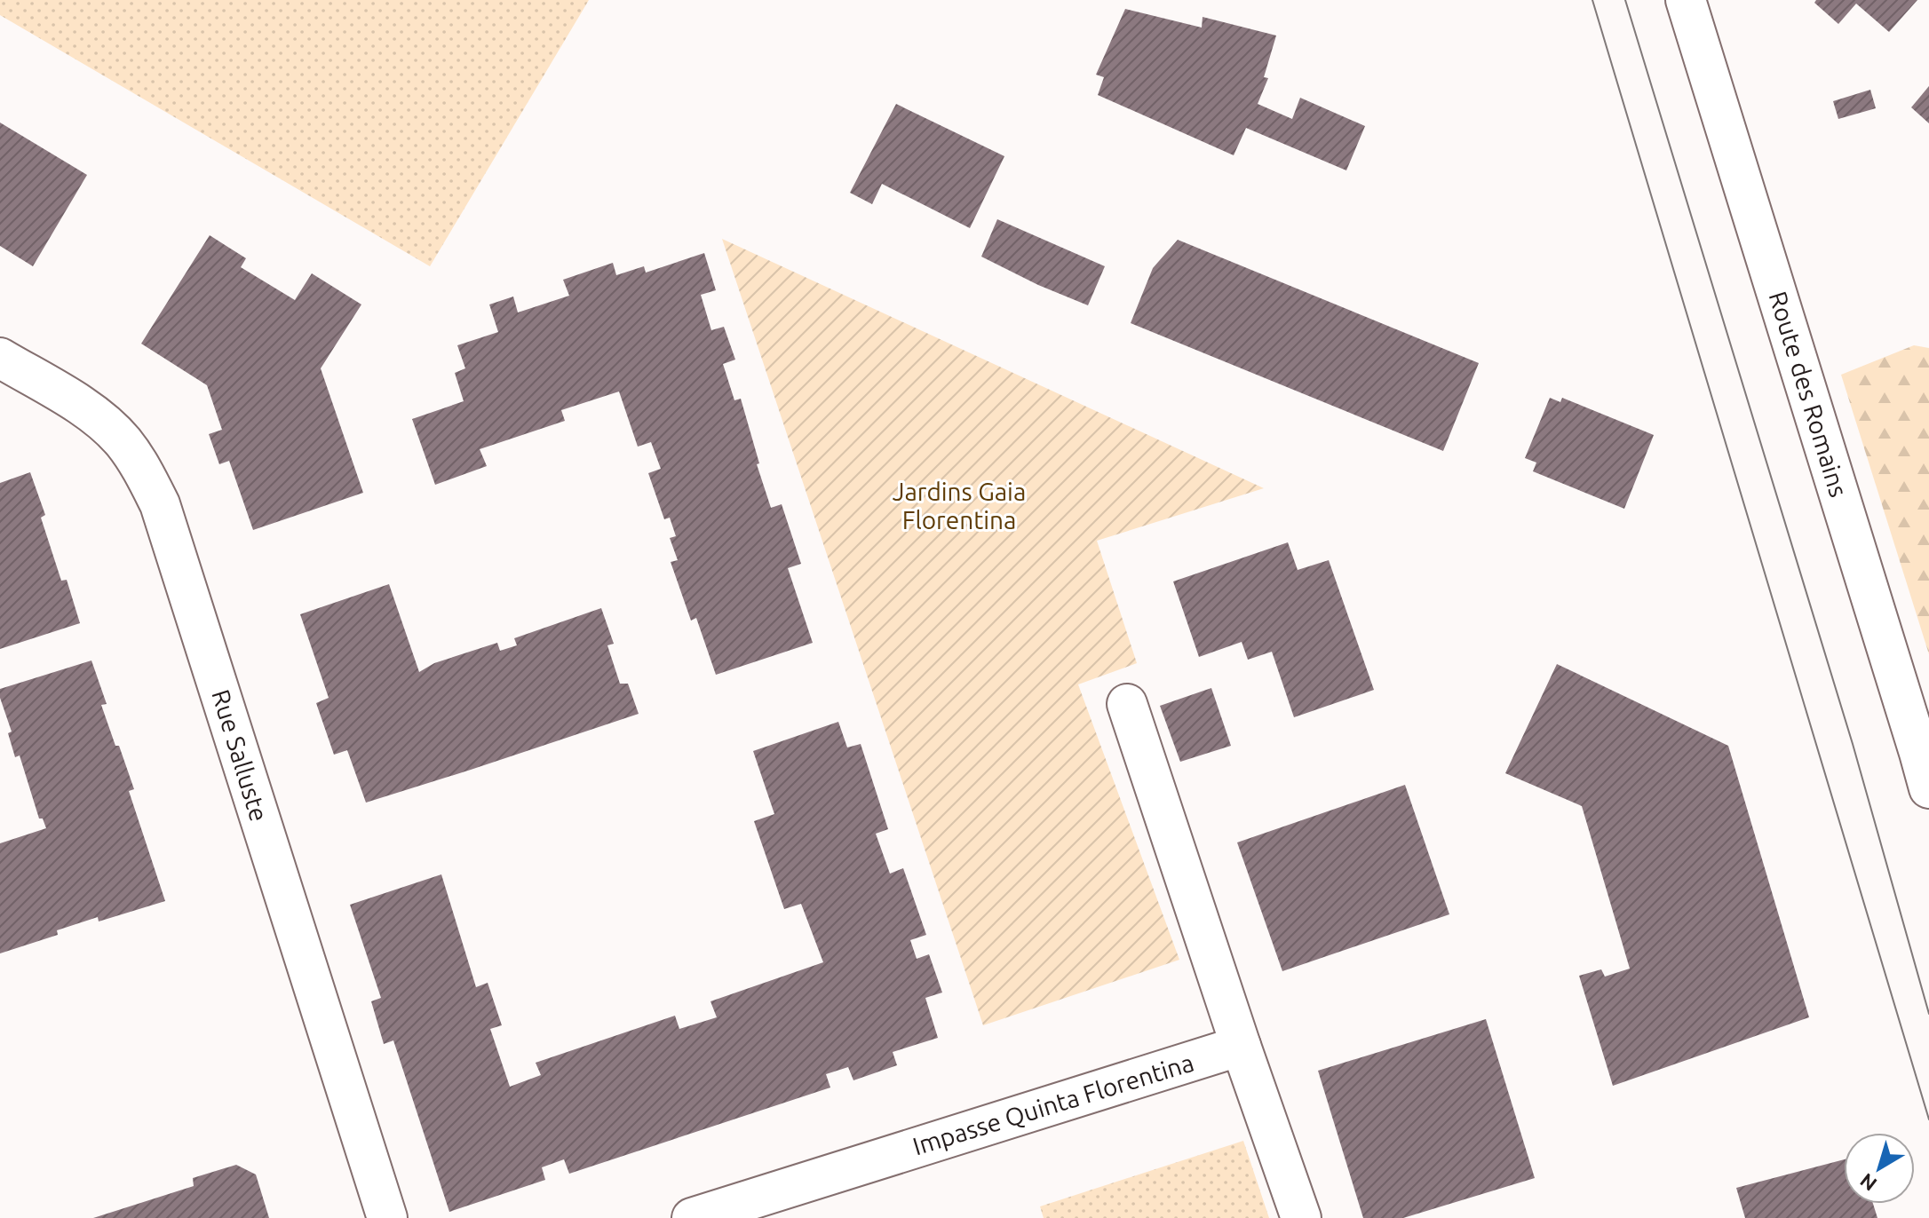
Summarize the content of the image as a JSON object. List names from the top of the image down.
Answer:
{
  "streets": {
    "street": ["Route des Romains", "Rue Salluste", "Impasse Quinta Florentina"]
  },
  "parks": ["Jardins Gaia Florentina"],
  "north": "bottom left"
}
